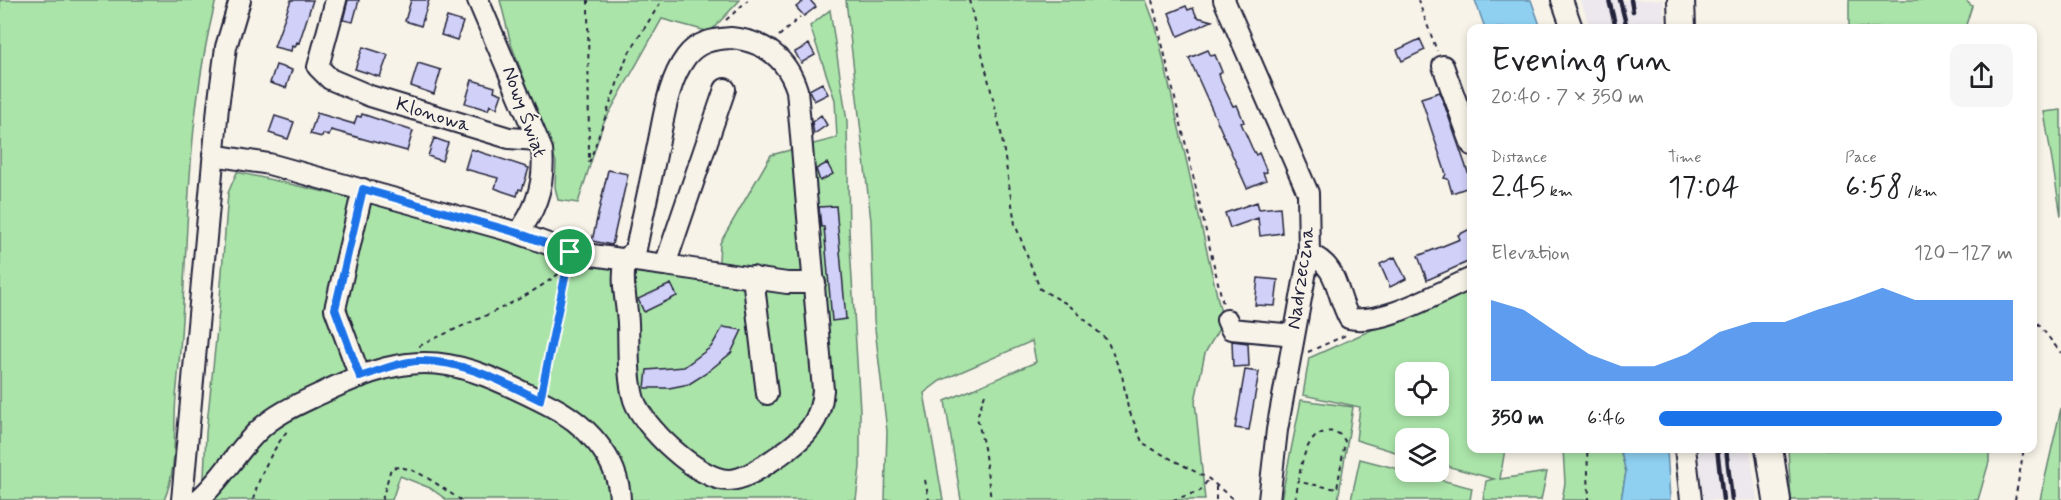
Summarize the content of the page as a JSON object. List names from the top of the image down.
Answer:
{
  "streets": {
    "street": ["Nowy Świat", "Klonowa", "Nadrzeczna"]
  },
  "crossings": [
    ["Nowy Świat", "Klonowa"]
  ],
  "page": {
    "heading": ["Evening run", "20:40 · 7 × 350 m"],
    "stats": [
      ["Distance", "2.45 km"],
      ["Time", "17:04"],
      ["Pace", "6:58 /km"]
    ],
    "chart": ["Elevation", "120–127 m"],
    "list": [
      {
        "name": "350 m",
        "note": "6:46"
      }
    ]
  }
}
